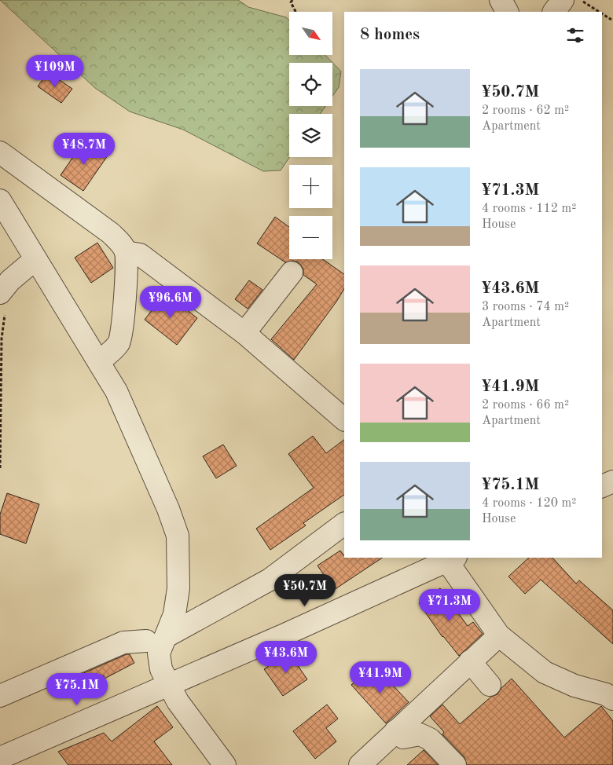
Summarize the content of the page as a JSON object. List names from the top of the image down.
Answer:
{
  "north": "bottom right",
  "page": {
    "map_buttons": ["+", "−"],
    "heading": "8 homes",
    "price": [
      "¥109M",
      "¥48.7M",
      "¥96.6M",
      "¥50.7M",
      "¥71.3M",
      "¥43.6M",
      "¥41.9M",
      "¥75.1M"
    ],
    "list": [
      {
        "name": "¥50.7M",
        "note": "2 rooms · 62 m² · Apartment"
      },
      {
        "name": "¥71.3M",
        "note": "4 rooms · 112 m² · House"
      },
      {
        "name": "¥43.6M",
        "note": "3 rooms · 74 m² · Apartment"
      },
      {
        "name": "¥41.9M",
        "note": "2 rooms · 66 m² · Apartment"
      },
      {
        "name": "¥75.1M",
        "note": "4 rooms · 120 m² · House"
      }
    ]
  }
}
